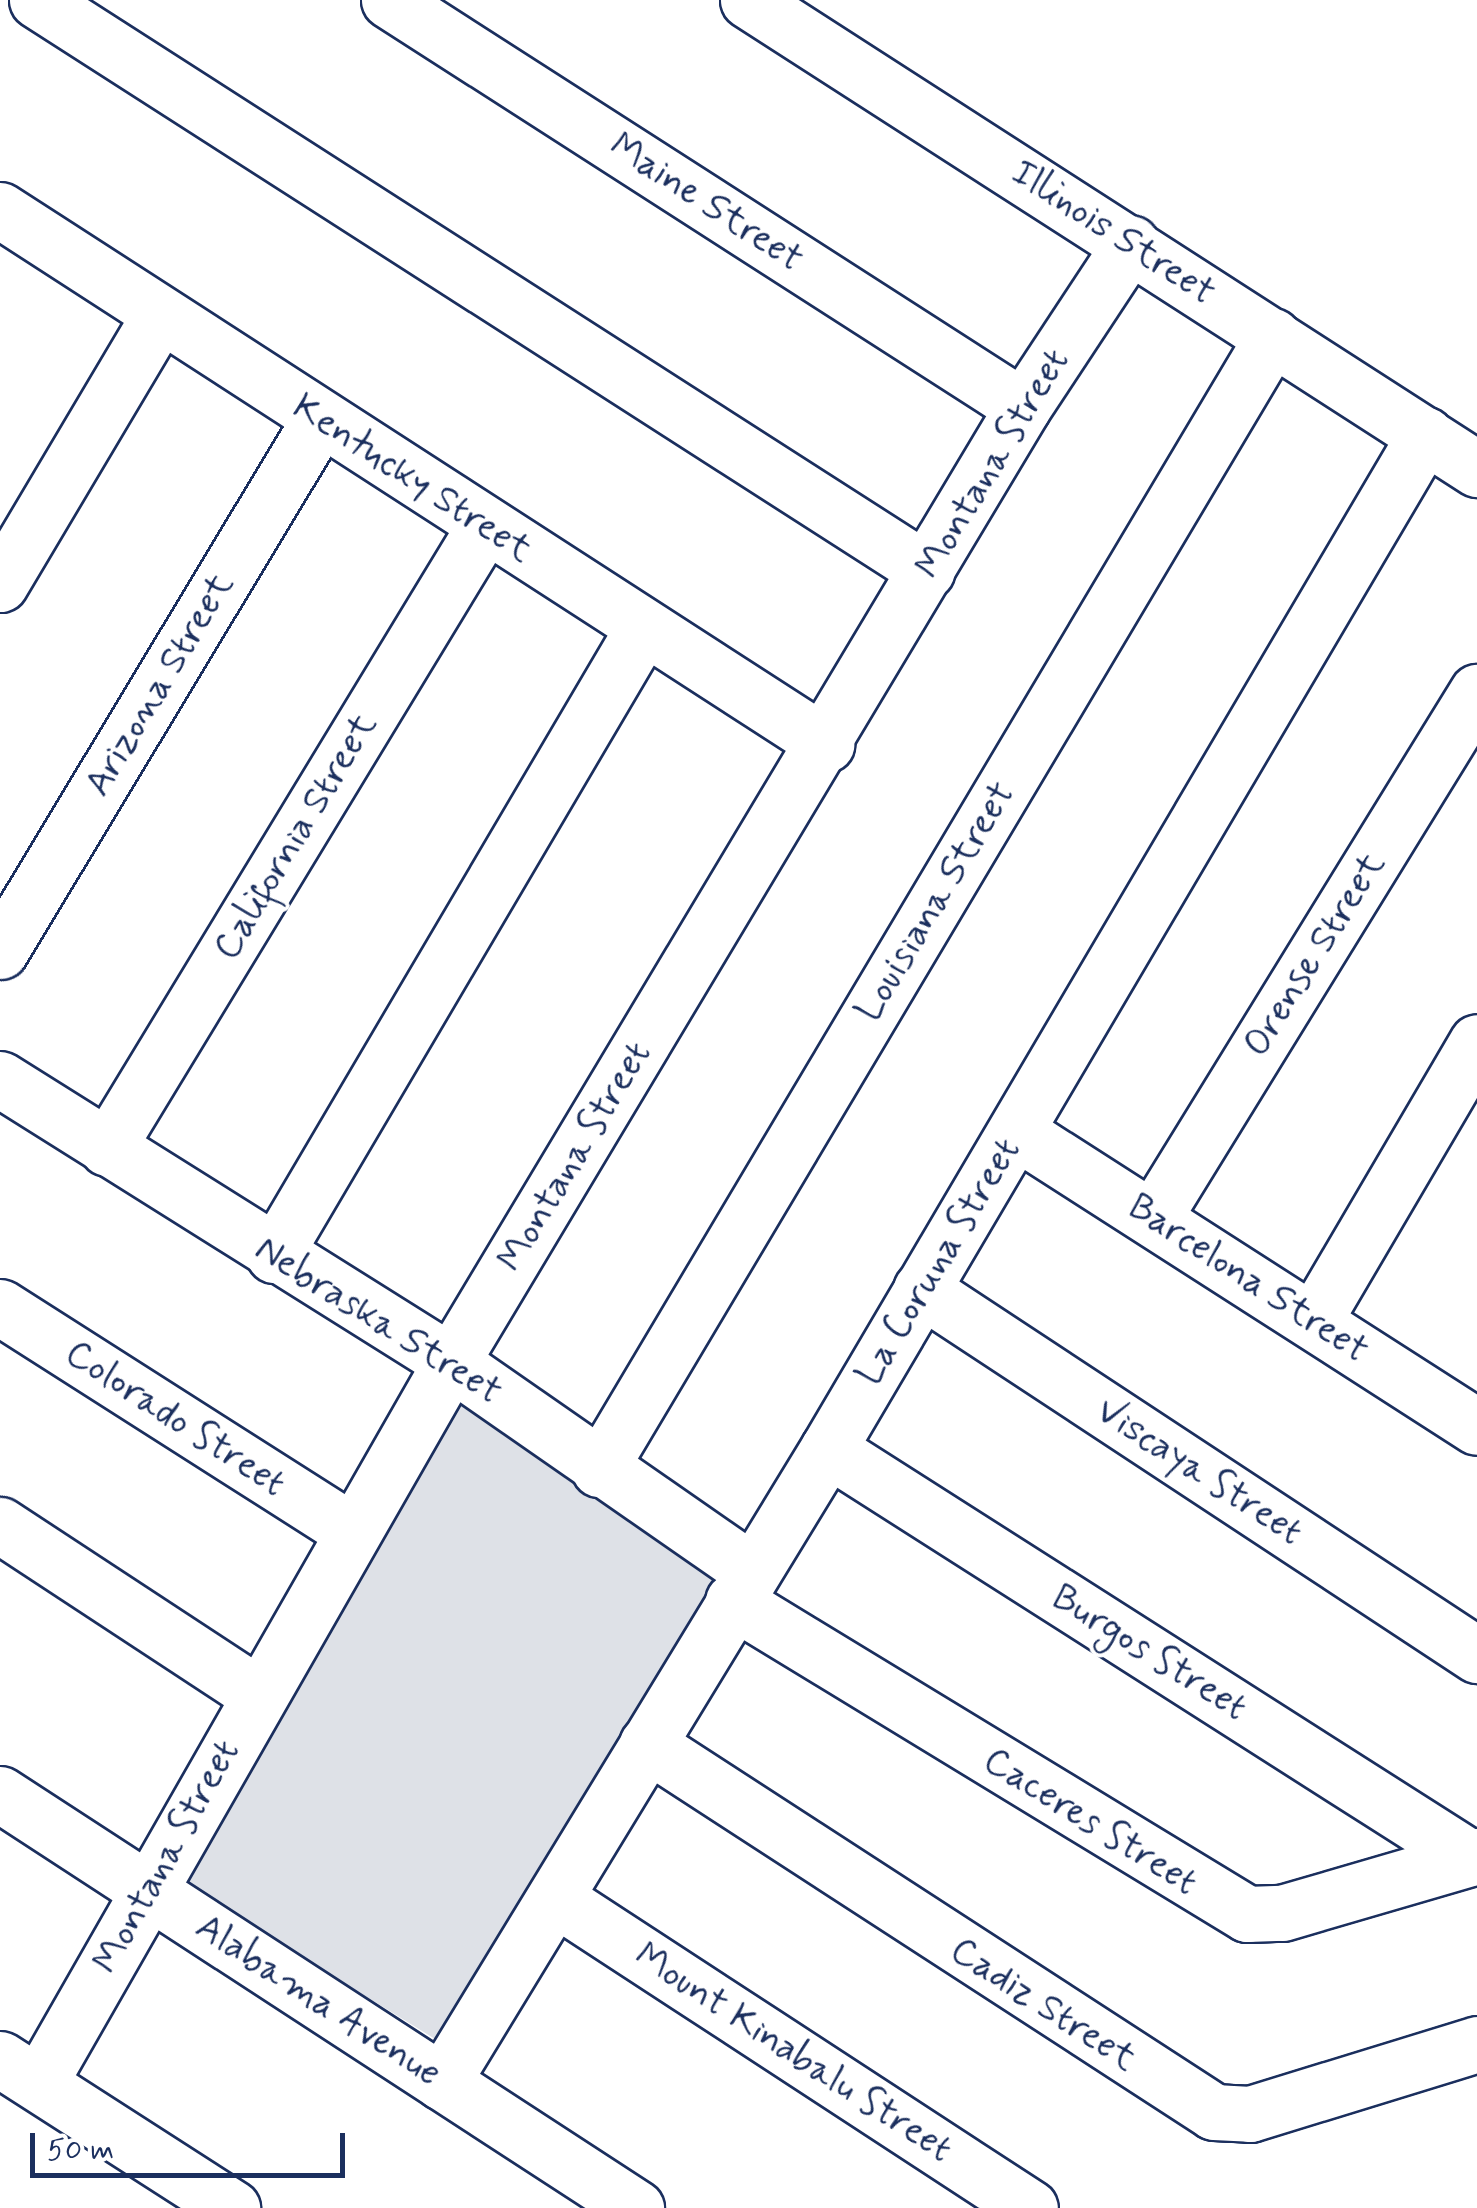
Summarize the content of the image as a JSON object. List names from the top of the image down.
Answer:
{
  "streets": {
    "street": [
      "Maine Street",
      "Illinois Street",
      "Montana Street",
      "Kentucky Street",
      "Arizona Street",
      "California Street",
      "Louisiana Street",
      "Orense Street",
      "La Coruna Street",
      "Barcelona Street",
      "Nebraska Street",
      "Colorado Street",
      "Viscaya Street",
      "Burgos Street",
      "Caceres Street",
      "Alabama Avenue",
      "Cadiz Street",
      "Mount Kinabalu Street"
    ]
  },
  "crossings": [
    ["Maine Street", "Montana Street"],
    ["Illinois Street", "Montana Street"],
    ["Illinois Street", "Louisiana Street"],
    ["Illinois Street", "La Coruna Street"],
    ["Montana Street", "Kentucky Street"],
    ["Montana Street", "Nebraska Street"],
    ["Montana Street", "Colorado Street"],
    ["Montana Street", "Alabama Avenue"],
    ["Kentucky Street", "Arizona Street"],
    ["Kentucky Street", "California Street"],
    ["California Street", "Nebraska Street"],
    ["Louisiana Street", "Nebraska Street"],
    ["Orense Street", "Barcelona Street"],
    ["La Coruna Street", "Barcelona Street"],
    ["La Coruna Street", "Nebraska Street"],
    ["La Coruna Street", "Viscaya Street"],
    ["La Coruna Street", "Burgos Street"],
    ["La Coruna Street", "Caceres Street"],
    ["La Coruna Street", "Alabama Avenue"],
    ["La Coruna Street", "Cadiz Street"],
    ["La Coruna Street", "Mount Kinabalu Street"],
    ["Nebraska Street", "Caceres Street"],
    ["Burgos Street", "Caceres Street"]
  ],
  "scale_bar": "50 m"
}
